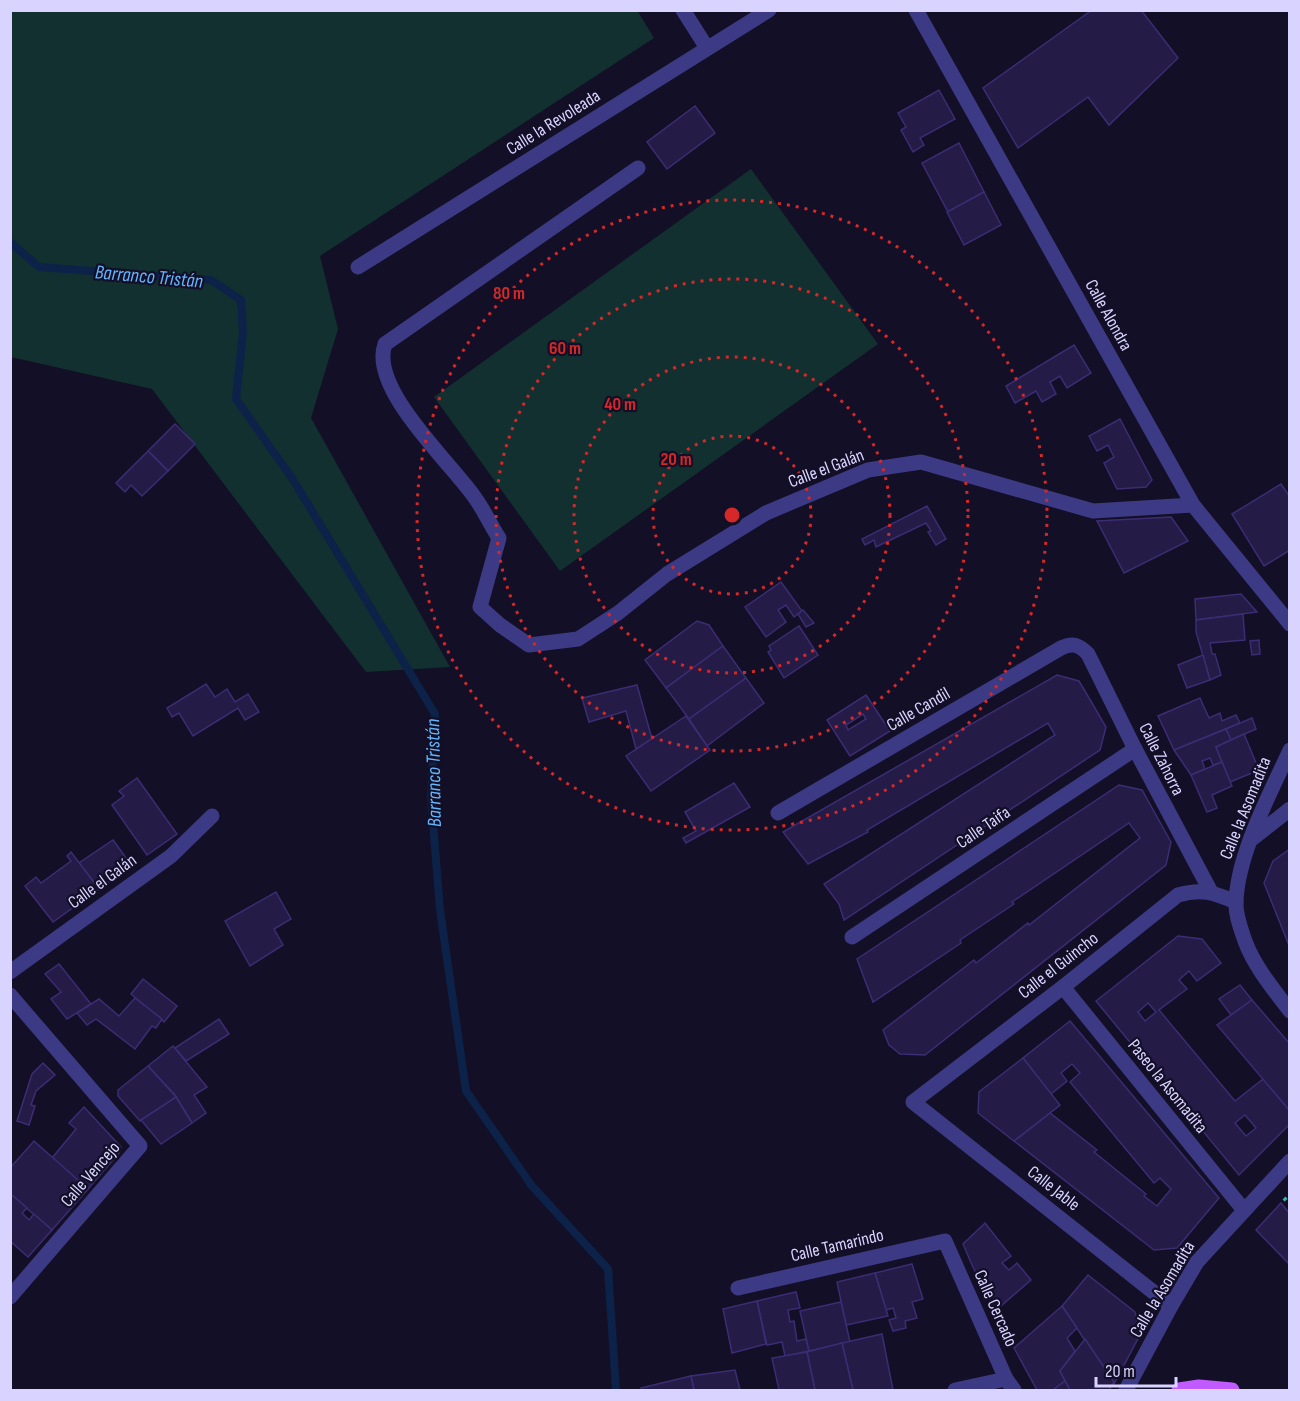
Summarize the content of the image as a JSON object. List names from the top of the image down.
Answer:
{
  "streets": {
    "street": [
      "Calle la Revoleada",
      "Calle Alondra",
      "Calle el Galán",
      "Calle Candil",
      "Calle Zahorra",
      "Calle la Asomadita",
      "Calle Taifa",
      "Calle el Guincho",
      "Paseo la Asomadita",
      "Calle Vencejo",
      "Calle Jable",
      "Calle Tamarindo",
      "Calle Cercado"
    ]
  },
  "crossings": [
    ["Calle Alondra", "Calle el Galán"],
    ["Calle Candil", "Calle Zahorra"],
    ["Calle Zahorra", "Calle Taifa"],
    ["Calle Zahorra", "Calle el Guincho"],
    ["Calle la Asomadita", "Calle el Guincho"],
    ["Calle la Asomadita", "Paseo la Asomadita"],
    ["Calle la Asomadita", "Calle Jable"],
    ["Calle el Guincho", "Paseo la Asomadita"],
    ["Calle el Guincho", "Calle Jable"],
    ["Calle Tamarindo", "Calle Cercado"]
  ],
  "water": ["Barranco Tristán"],
  "scale_bar": "20 m",
  "rings": [
    "80 m",
    "60 m",
    "40 m",
    "20 m"
  ]
}
